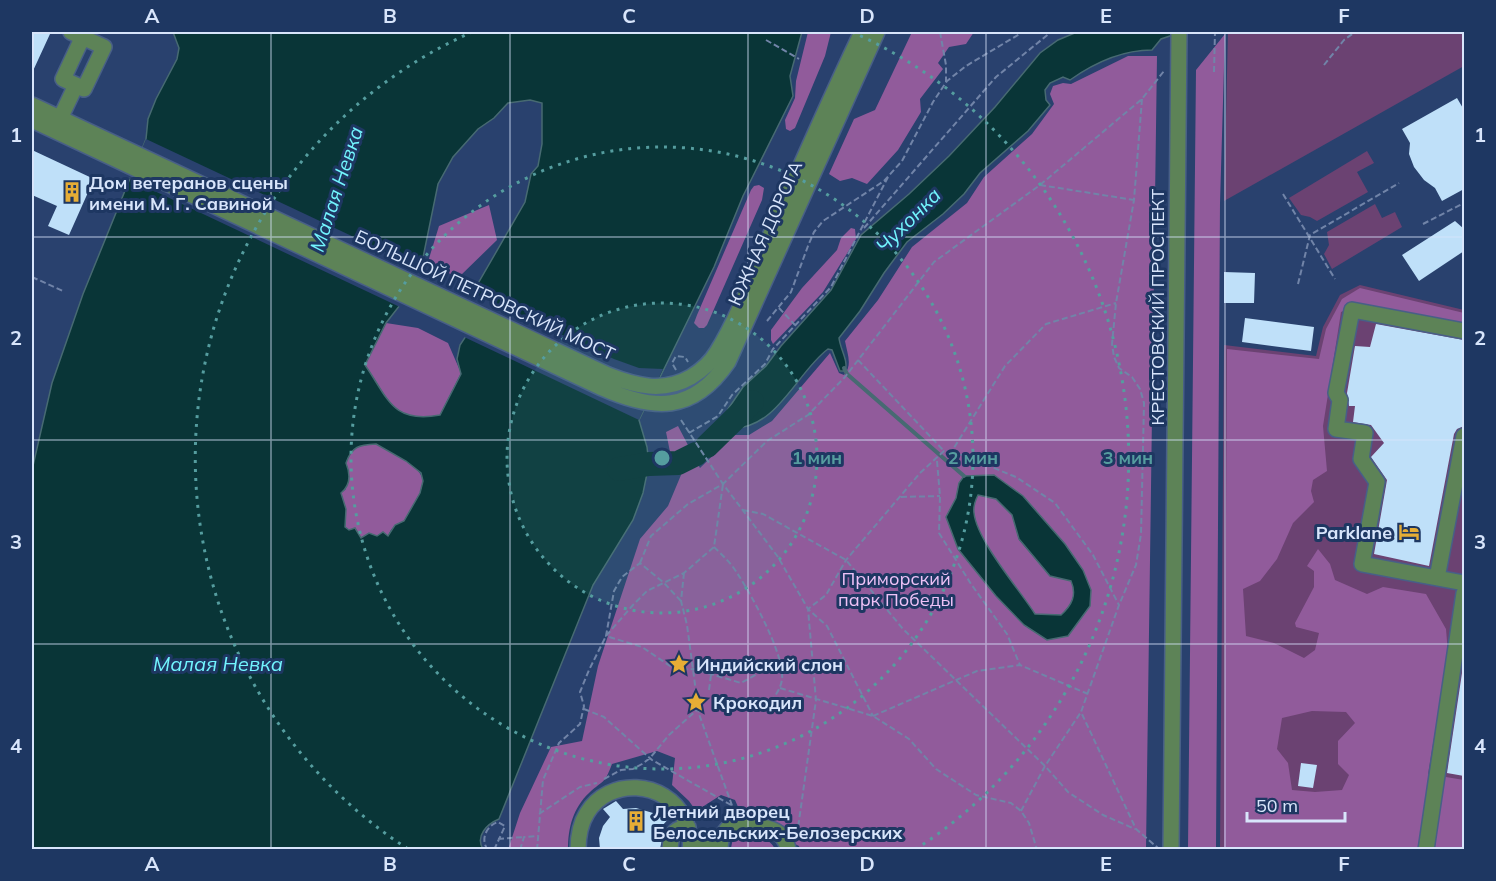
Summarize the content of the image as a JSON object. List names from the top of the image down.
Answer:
{
  "streets": {
    "street": ["ЮЖНАЯ ДОРОГА", "БОЛЬШОЙ ПЕТРОВСКИЙ МОСТ", "КРЕСТОВСКИЙ ПРОСПЕКТ"]
  },
  "crossings": [
    ["ЮЖНАЯ ДОРОГА", "БОЛЬШОЙ ПЕТРОВСКИЙ МОСТ"]
  ],
  "water": ["Малая Невка", "Чухонка"],
  "parks": ["Приморский парк Победы"],
  "places": {
    "building": ["Дом ветеранов сцены имени М. Г. Савиной", "Летний дворец Белосельских-Белозерских"],
    "hotel": ["Parklane"],
    "place": ["Индийский слон", "Крокодил"]
  },
  "scale_bar": "50 m",
  "grid": {
    "columns": [
      "A",
      "B",
      "C",
      "D",
      "E",
      "F"
    ],
    "rows": [
      "1",
      "2",
      "3",
      "4"
    ]
  },
  "rings": ["1 мин", "2 мин", "3 мин"]
}
